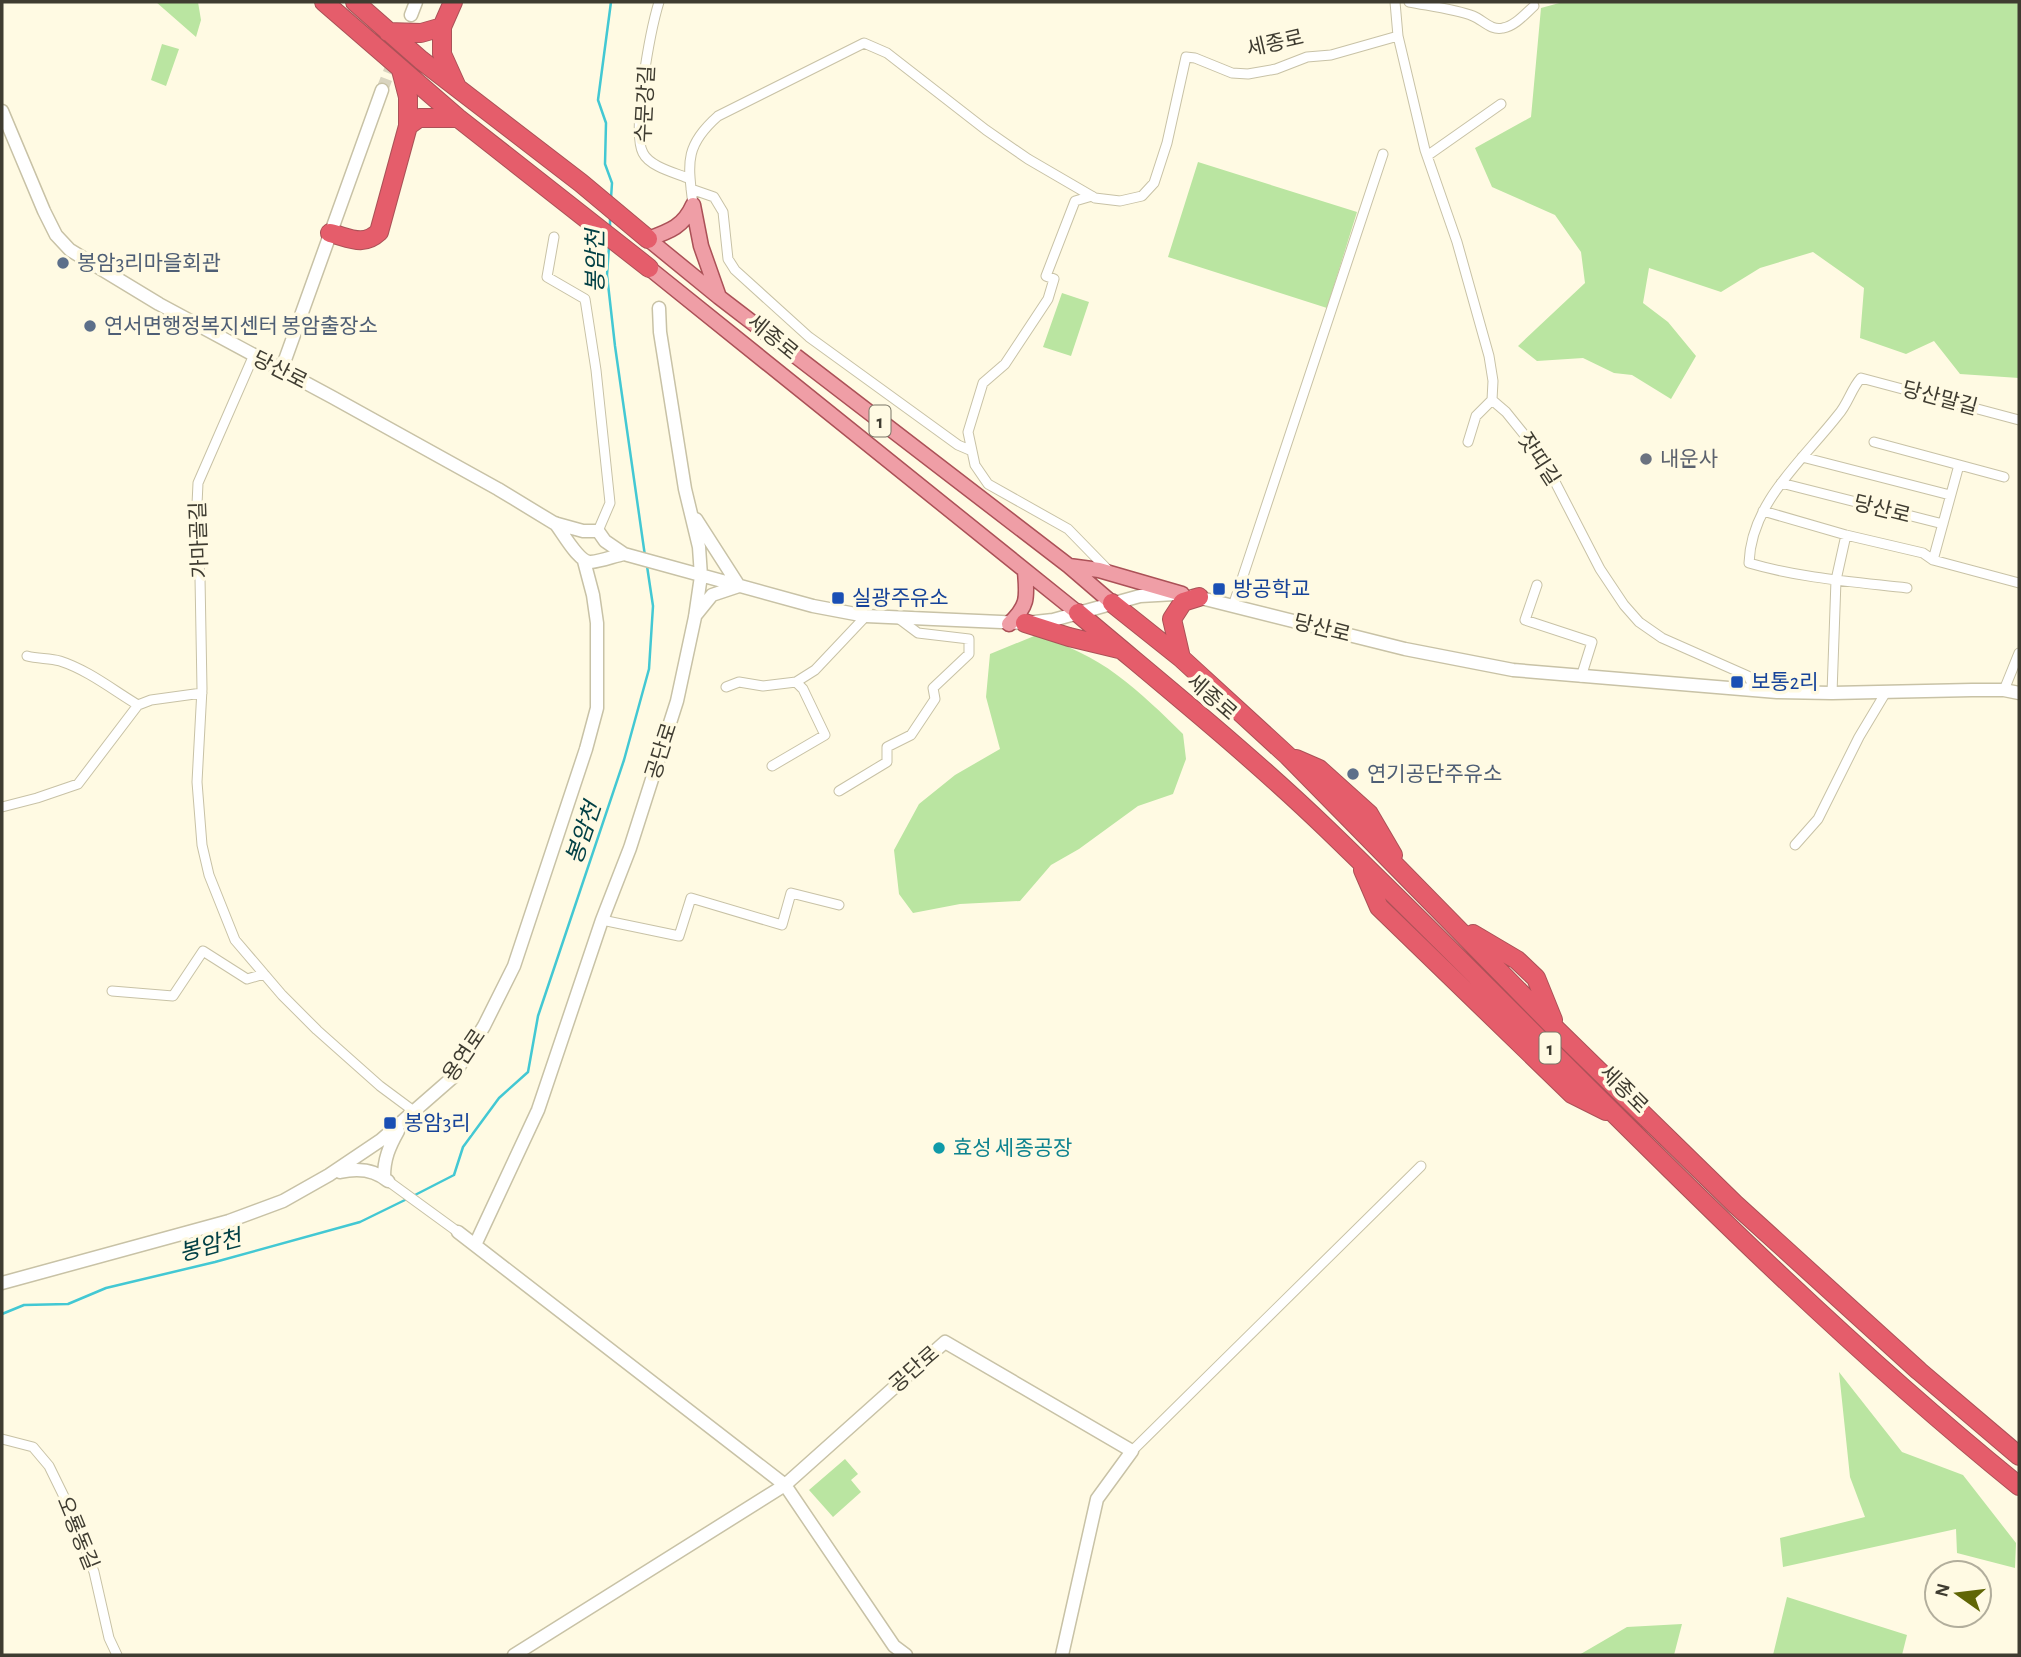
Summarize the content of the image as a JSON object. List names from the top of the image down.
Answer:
{
  "streets": {
    "highway": ["세종로", "1"],
    "street": [
      "수문강길",
      "당산로",
      "당산말길",
      "잣띠길",
      "가마골길",
      "공단로",
      "용연로",
      "오룡동길"
    ]
  },
  "crossings": [
    ["세종로", "수문강길"],
    ["세종로", "당산로"],
    ["당산로", "당산말길"],
    ["당산로", "잣띠길"],
    ["당산로", "가마골길"],
    ["당산로", "공단로"],
    ["가마골길", "용연로"]
  ],
  "water": ["봉암천"],
  "places": {
    "other": [
      "봉암3리마을회관",
      "연서면행정복지센터 봉암출장소",
      "내운사",
      "연기공단주유소",
      "효성 세종공장"
    ],
    "transit": [
      "방공학교",
      "실광주유소",
      "보통2리",
      "봉암3리"
    ]
  },
  "north": "left"
}
